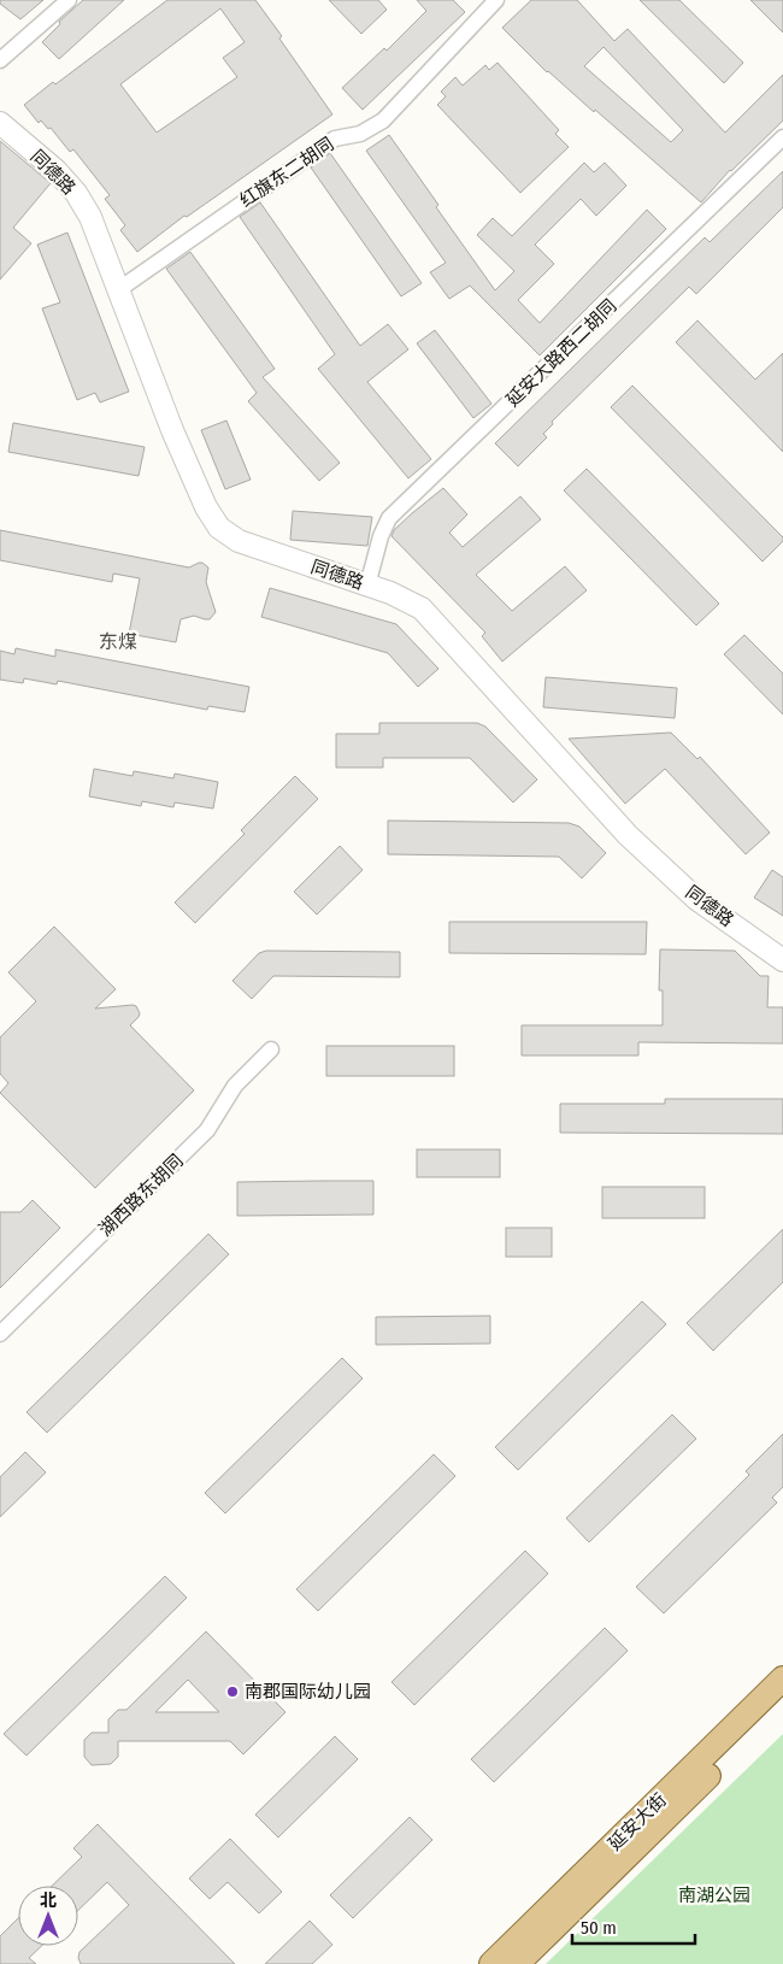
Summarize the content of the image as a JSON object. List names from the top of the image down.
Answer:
{
  "streets": {
    "main road": ["延安大街"],
    "street": [
      "同德路",
      "红旗东二胡同",
      "延安大路西二胡同",
      "湖西路东胡同"
    ]
  },
  "crossings": [
    ["同德路", "红旗东二胡同"],
    ["同德路", "延安大路西二胡同"]
  ],
  "districts": ["东煤"],
  "parks": ["南湖公园"],
  "places": ["南郡国际幼儿园"],
  "scale_bar": "50 m",
  "north": "top"
}
